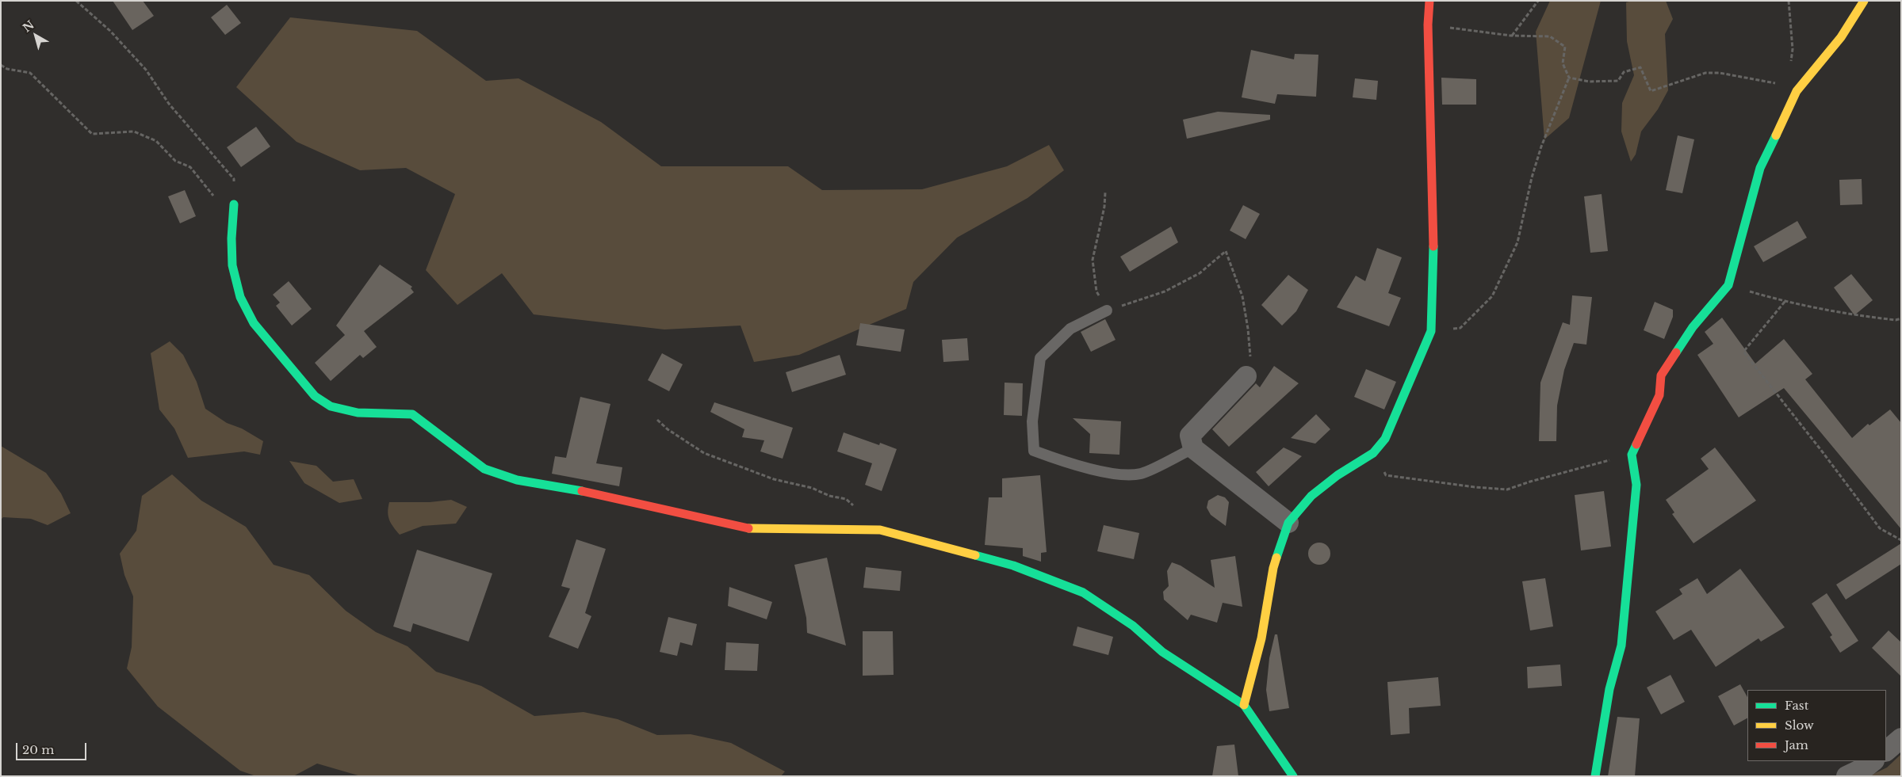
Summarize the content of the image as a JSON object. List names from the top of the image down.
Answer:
{
  "legend": ["Fast", "Slow", "Jam"],
  "scale_bar": "20 m",
  "north": "top left"
}
